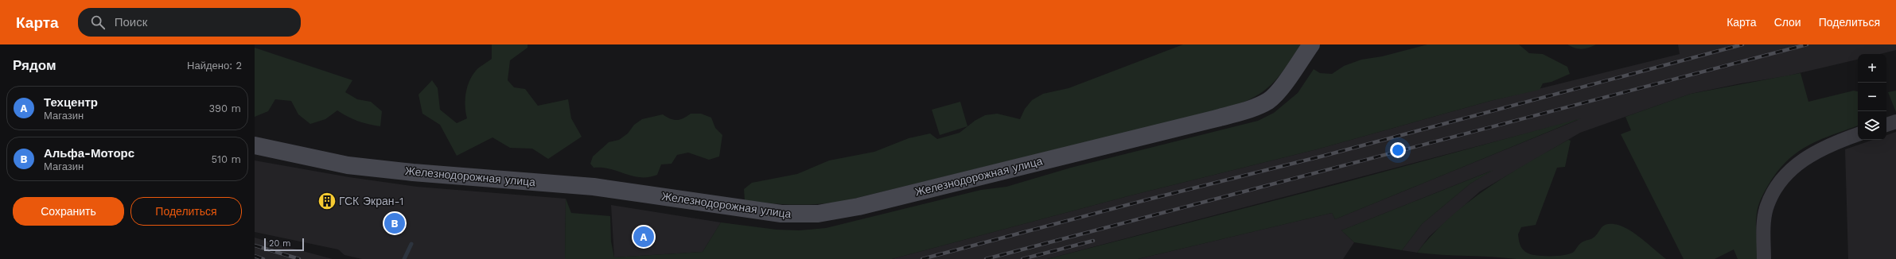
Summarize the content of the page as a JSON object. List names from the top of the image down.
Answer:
{
  "streets": {
    "street": ["Железнодорожная улица"]
  },
  "places": {
    "building": ["ГСК Экран-1"]
  },
  "scale_bar": "20 m",
  "page": {
    "header": "Карта",
    "search": "Поиск",
    "nav": ["Карта", "Слои", "Поделиться"],
    "heading": ["Рядом", "Найдено: 2"],
    "map_buttons": ["+", "−"],
    "list": [
      {
        "mark": "A",
        "name": "Техцентр",
        "note": "Магазин",
        "value": "390 m"
      },
      {
        "mark": "B",
        "name": "Альфа-Моторс",
        "note": "Магазин",
        "value": "510 m"
      }
    ],
    "buttons": ["Сохранить", "Поделиться"],
    "pins": ["B", "A"],
    "scale": "20 m"
  }
}
